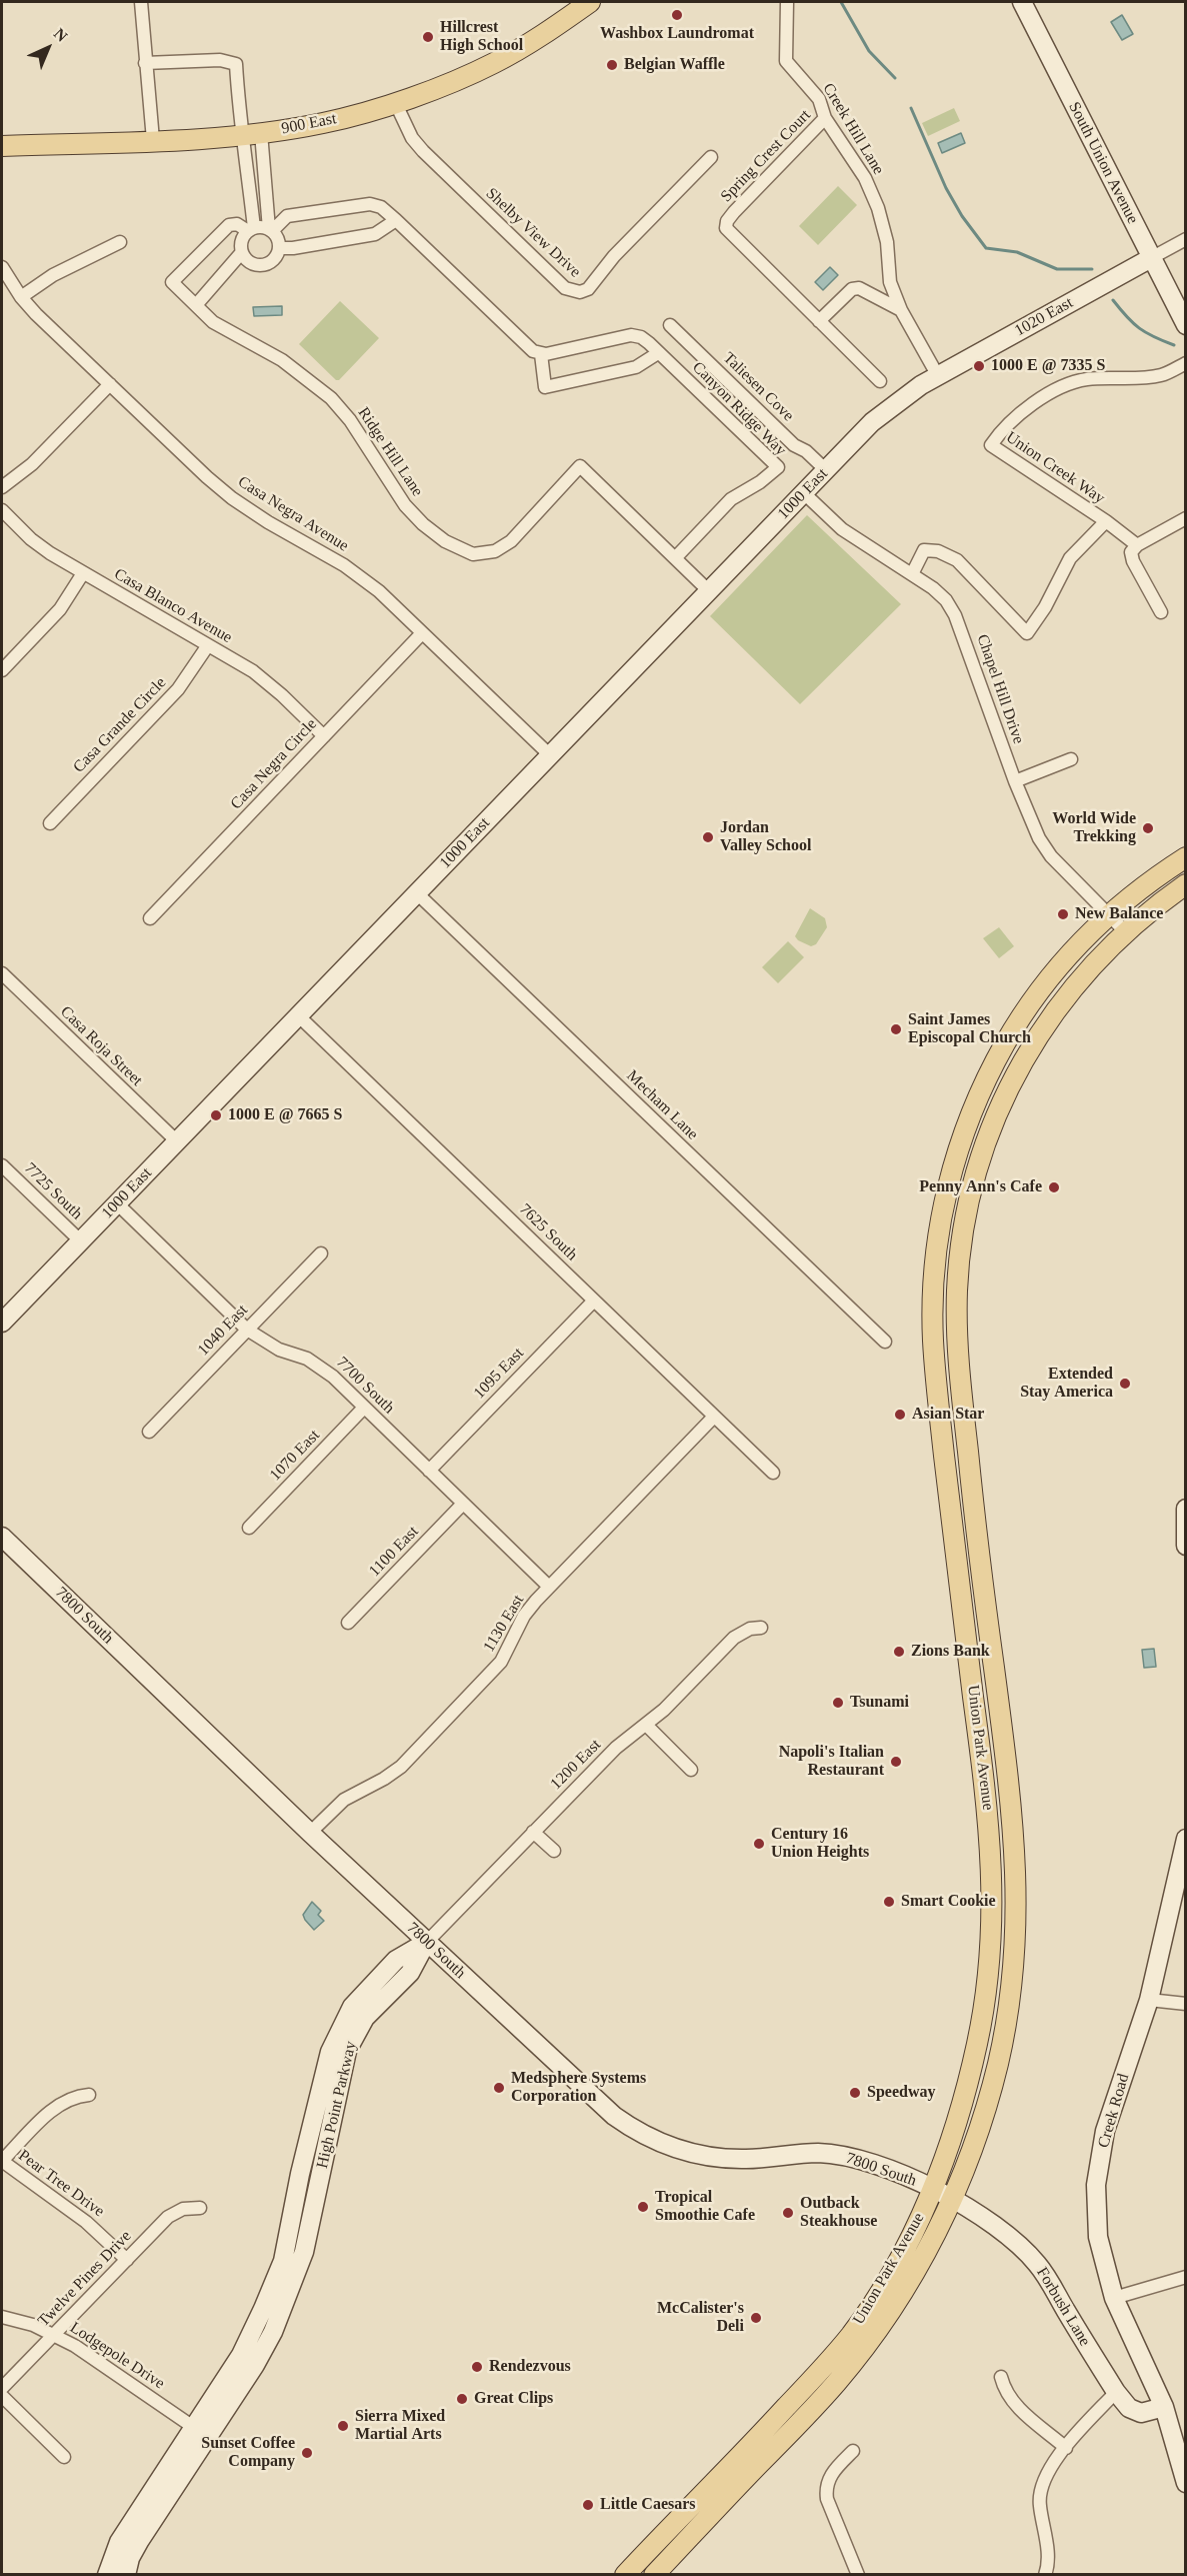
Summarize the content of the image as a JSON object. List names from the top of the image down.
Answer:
{
  "streets": {
    "main road": ["900 East", "Union Park Avenue"],
    "street": [
      "Creek Hill Lane",
      "Spring Crest Court",
      "South Union Avenue",
      "Shelby View Drive",
      "1020 East",
      "Taliesen Cove",
      "Canyon Ridge Way",
      "Ridge Hill Lane",
      "Union Creek Way",
      "1000 East",
      "Casa Negra Avenue",
      "Casa Blanco Avenue",
      "Chapel Hill Drive",
      "Casa Grande Circle",
      "Casa Negra Circle",
      "Casa Roja Street",
      "Mecham Lane",
      "7725 South",
      "7625 South",
      "1040 East",
      "1095 East",
      "7700 South",
      "1070 East",
      "1100 East",
      "7800 South",
      "1130 East",
      "1200 East",
      "High Point Parkway",
      "Creek Road",
      "Pear Tree Drive",
      "Twelve Pines Drive",
      "Forbush Lane",
      "Lodgepole Drive"
    ]
  },
  "crossings": [
    ["900 East", "Shelby View Drive"],
    ["Creek Hill Lane", "Spring Crest Court"],
    ["Creek Hill Lane", "1020 East"],
    ["Creek Hill Lane", "1000 East"],
    ["South Union Avenue", "1020 East"],
    ["1020 East", "1000 East"],
    ["Taliesen Cove", "1000 East"],
    ["Canyon Ridge Way", "Ridge Hill Lane"],
    ["Ridge Hill Lane", "1000 East"],
    ["Union Creek Way", "Chapel Hill Drive"],
    ["1000 East", "Casa Negra Avenue"],
    ["1000 East", "Chapel Hill Drive"],
    ["1000 East", "Casa Roja Street"],
    ["1000 East", "Mecham Lane"],
    ["1000 East", "7725 South"],
    ["1000 East", "7625 South"],
    ["1000 East", "7700 South"],
    ["Casa Negra Avenue", "Casa Negra Circle"],
    ["Casa Blanco Avenue", "Casa Grande Circle"],
    ["Casa Blanco Avenue", "Casa Negra Circle"],
    ["Chapel Hill Drive", "Union Park Avenue"],
    ["7625 South", "1095 East"],
    ["7625 South", "1130 East"],
    ["1040 East", "7700 South"],
    ["1095 East", "7700 South"],
    ["7700 South", "1070 East"],
    ["7700 South", "1100 East"],
    ["7700 South", "1130 East"],
    ["7800 South", "1130 East"],
    ["7800 South", "Union Park Avenue"],
    ["7800 South", "1200 East"],
    ["7800 South", "High Point Parkway"],
    ["7800 South", "Forbush Lane"],
    ["Union Park Avenue", "Forbush Lane"],
    ["1200 East", "High Point Parkway"],
    ["High Point Parkway", "Lodgepole Drive"],
    ["Creek Road", "Forbush Lane"],
    ["Pear Tree Drive", "Twelve Pines Drive"],
    ["Twelve Pines Drive", "Lodgepole Drive"]
  ],
  "places": [
    "Washbox Laundromat",
    "Hillcrest High School",
    "Belgian Waffle",
    "1000 E @ 7335 S",
    "World Wide Trekking",
    "Jordan Valley School",
    "New Balance",
    "Saint James Episcopal Church",
    "1000 E @ 7665 S",
    "Penny Ann's Cafe",
    "Extended Stay America",
    "Asian Star",
    "Zions Bank",
    "Tsunami",
    "Napoli's Italian Restaurant",
    "Century 16 Union Heights",
    "Smart Cookie",
    "Medsphere Systems Corporation",
    "Speedway",
    "Tropical Smoothie Cafe",
    "Outback Steakhouse",
    "McCalister's Deli",
    "Rendezvous",
    "Great Clips",
    "Sierra Mixed Martial Arts",
    "Sunset Coffee Company",
    "Little Caesars"
  ],
  "north": "top right"
}
